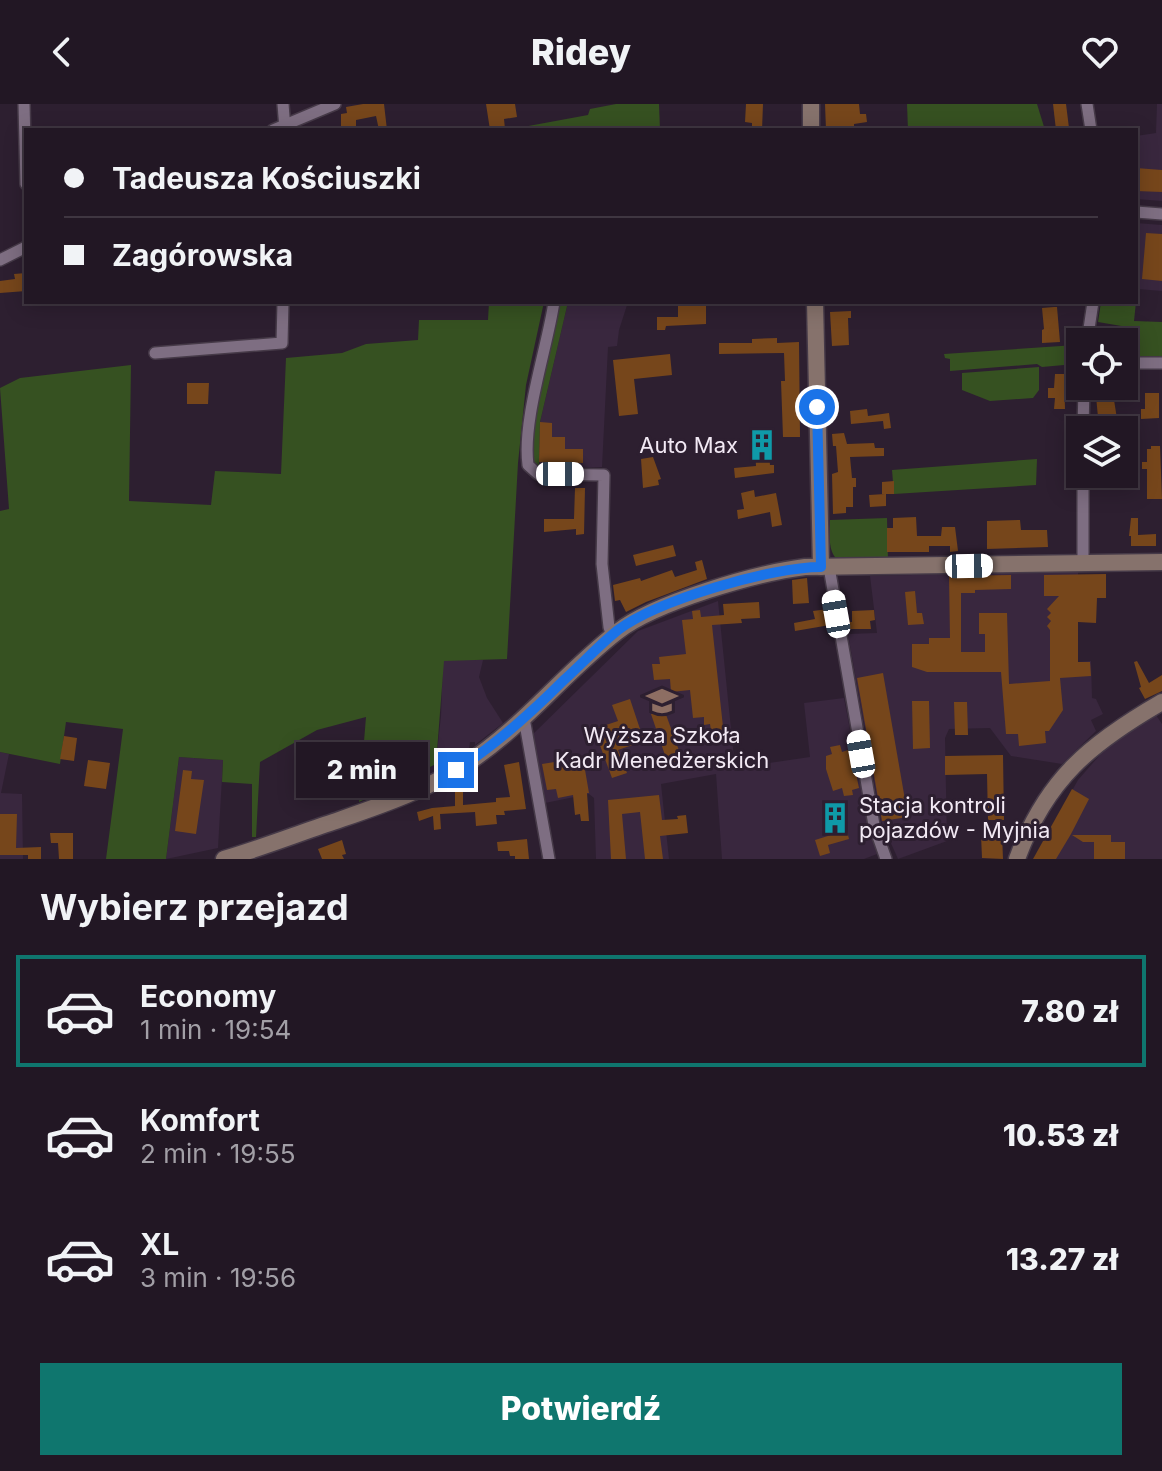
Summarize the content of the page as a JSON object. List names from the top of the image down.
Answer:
{
  "places": {
    "building": ["Auto Max", "Stacja kontroli pojazdów - Myjnia"],
    "school or university": ["Wyższa Szkoła Kadr Menedżerskich"]
  },
  "page": {
    "header": "Ridey",
    "banner": ["Tadeusza Kościuszki", "Zagórowska"],
    "bubble": "2 min",
    "heading": "Wybierz przejazd",
    "list": [
      {
        "name": "Economy",
        "note": "1 min · 19:54",
        "value": "7.80 zł"
      },
      {
        "name": "Komfort",
        "note": "2 min · 19:55",
        "value": "10.53 zł"
      },
      {
        "name": "XL",
        "note": "3 min · 19:56",
        "value": "13.27 zł"
      }
    ],
    "buttons": "Potwierdź"
  }
}
